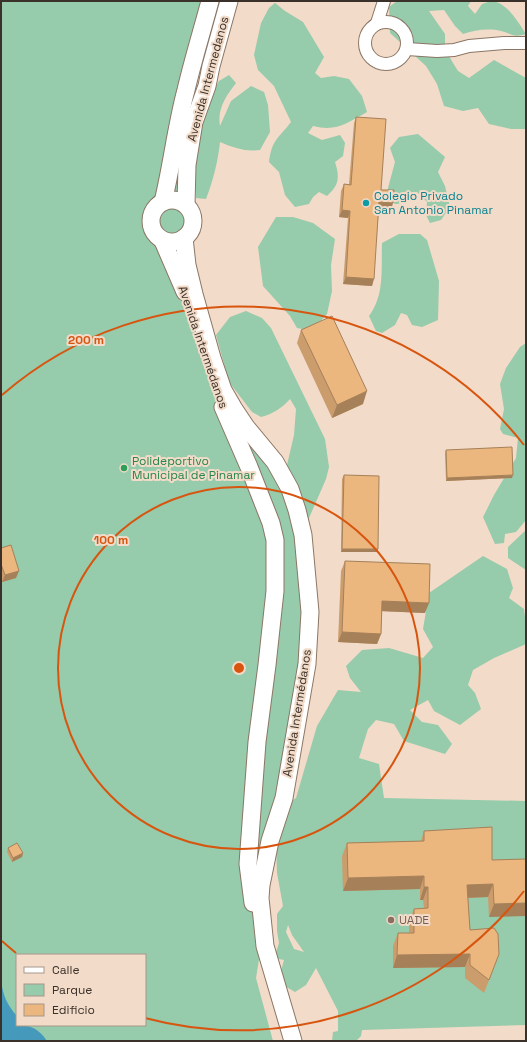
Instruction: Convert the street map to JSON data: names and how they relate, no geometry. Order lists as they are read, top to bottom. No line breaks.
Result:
{"streets":{"main road":["Avenida Intermedanos","Avenida Intermédanos"]},"crossings":[["Avenida Intermedanos","Avenida Intermédanos"]],"places":["Colegio Privado San Antonio Pinamar","Polideportivo Municipal de Pinamar","UADE"],"legend":["Calle","Parque","Edificio"],"rings":["200 m","100 m"]}
